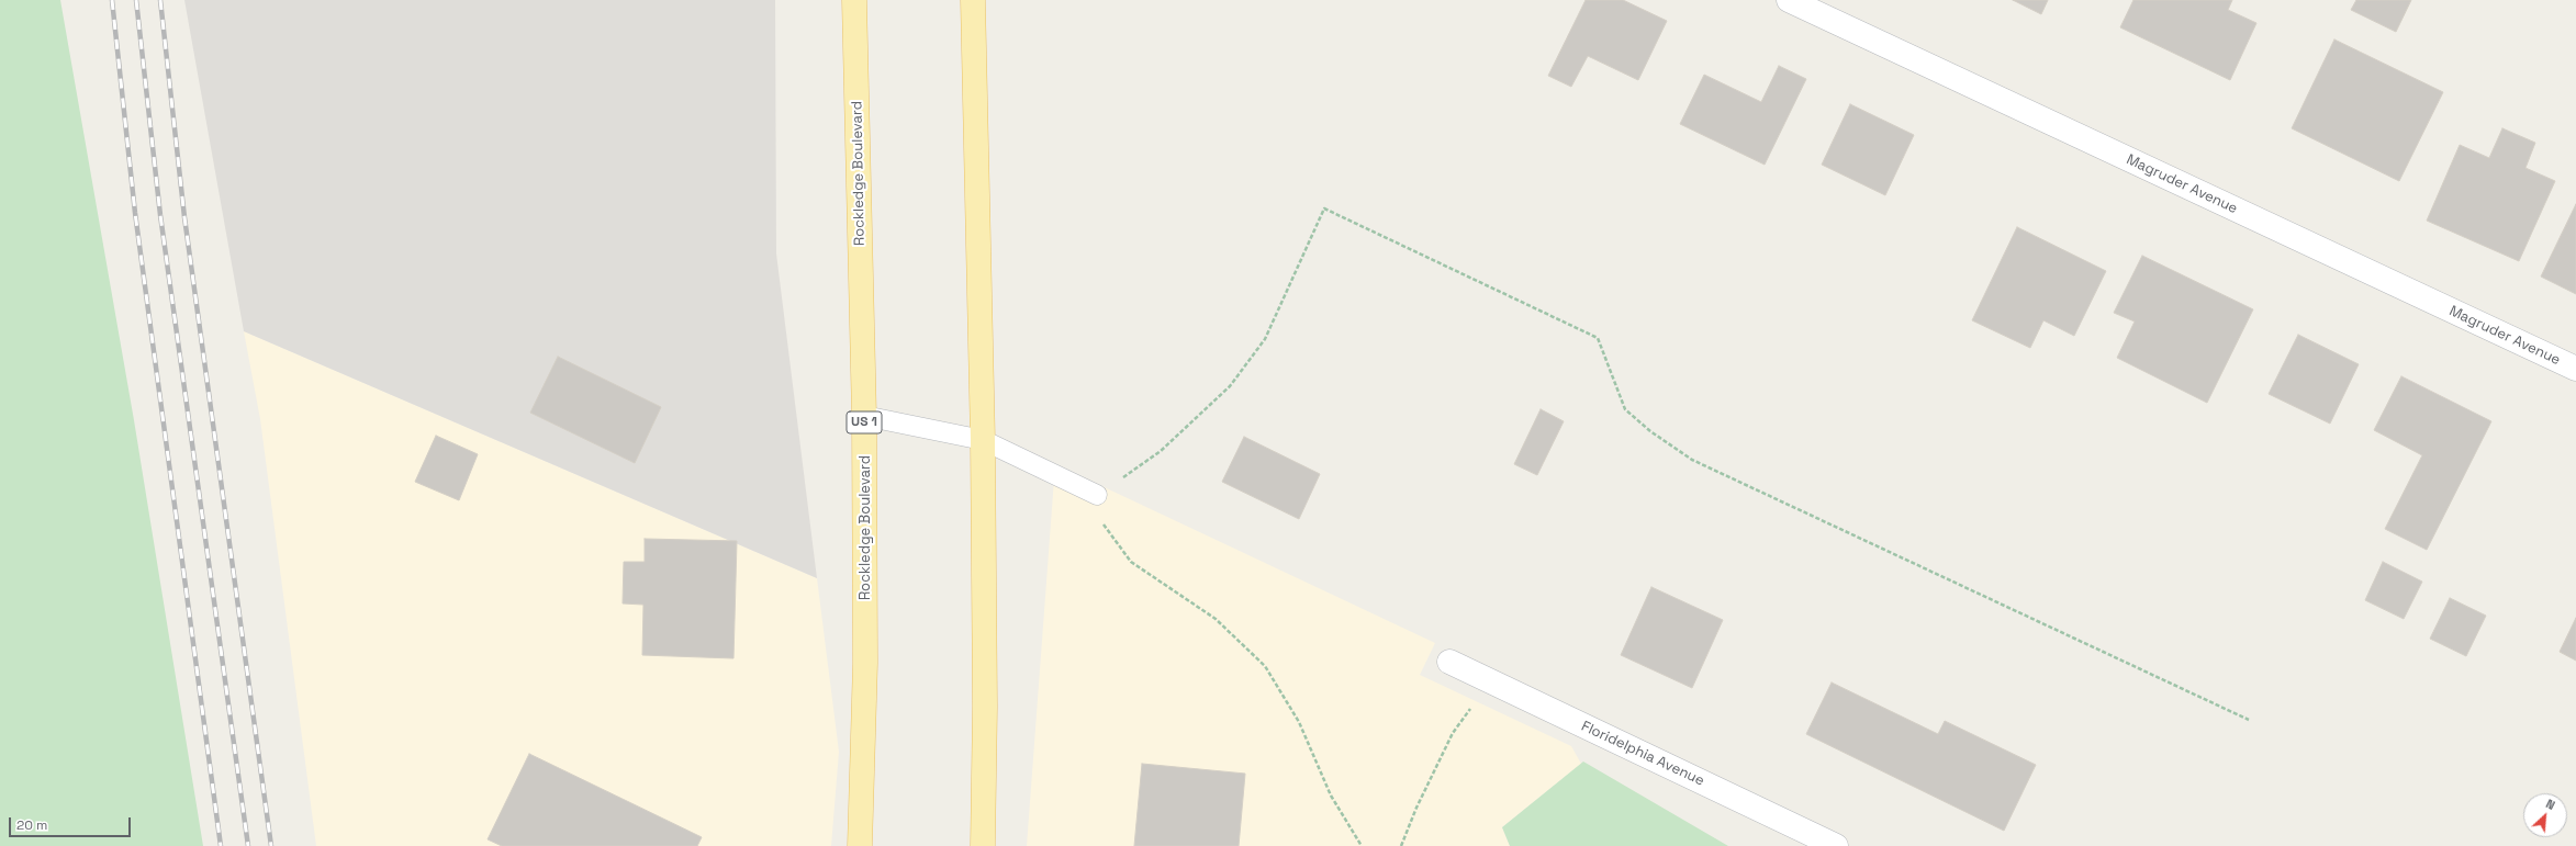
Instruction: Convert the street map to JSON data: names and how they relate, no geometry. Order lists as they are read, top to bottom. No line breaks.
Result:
{"streets":{"main road":["Rockledge Boulevard","US 1"],"street":["Magruder Avenue","Floridelphia Avenue"]},"scale_bar":"20 m","north":"top right"}
